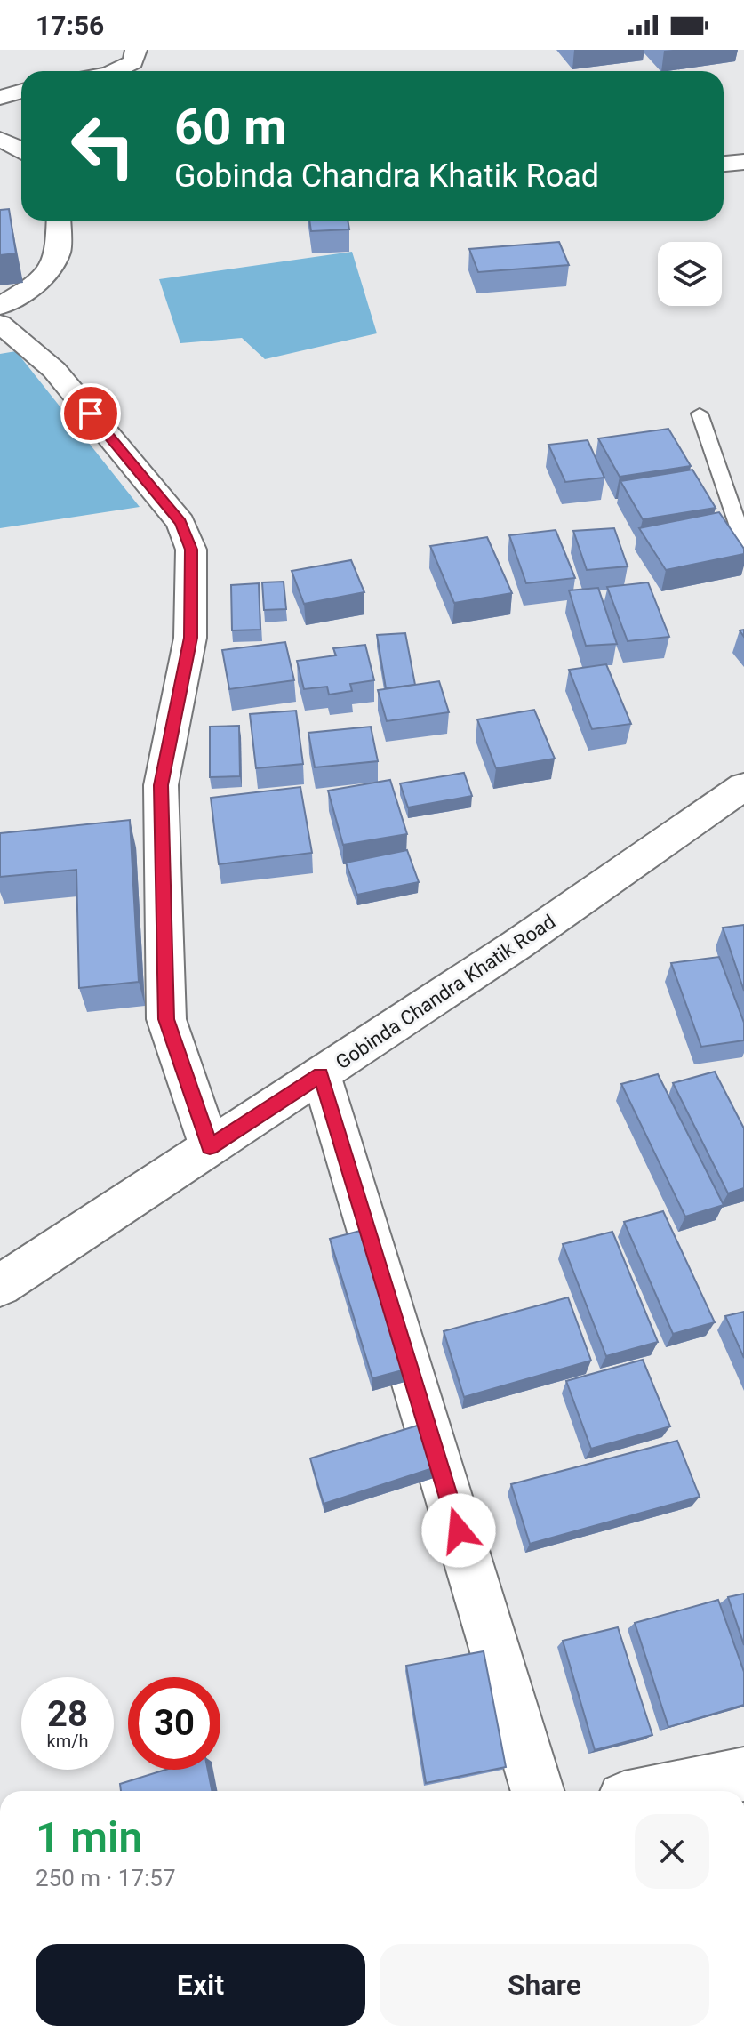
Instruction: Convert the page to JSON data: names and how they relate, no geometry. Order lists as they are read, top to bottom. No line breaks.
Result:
{"streets":{"street":["Gobinda Chandra Khatik Road"]},"page":{"status":"17:56","turn":["60 m","Gobinda Chandra Khatik Road"],"speed":"28 km/h","limit":"30","heading":["1 min","250 m · 17:57"],"buttons":["Exit","Share"]}}
